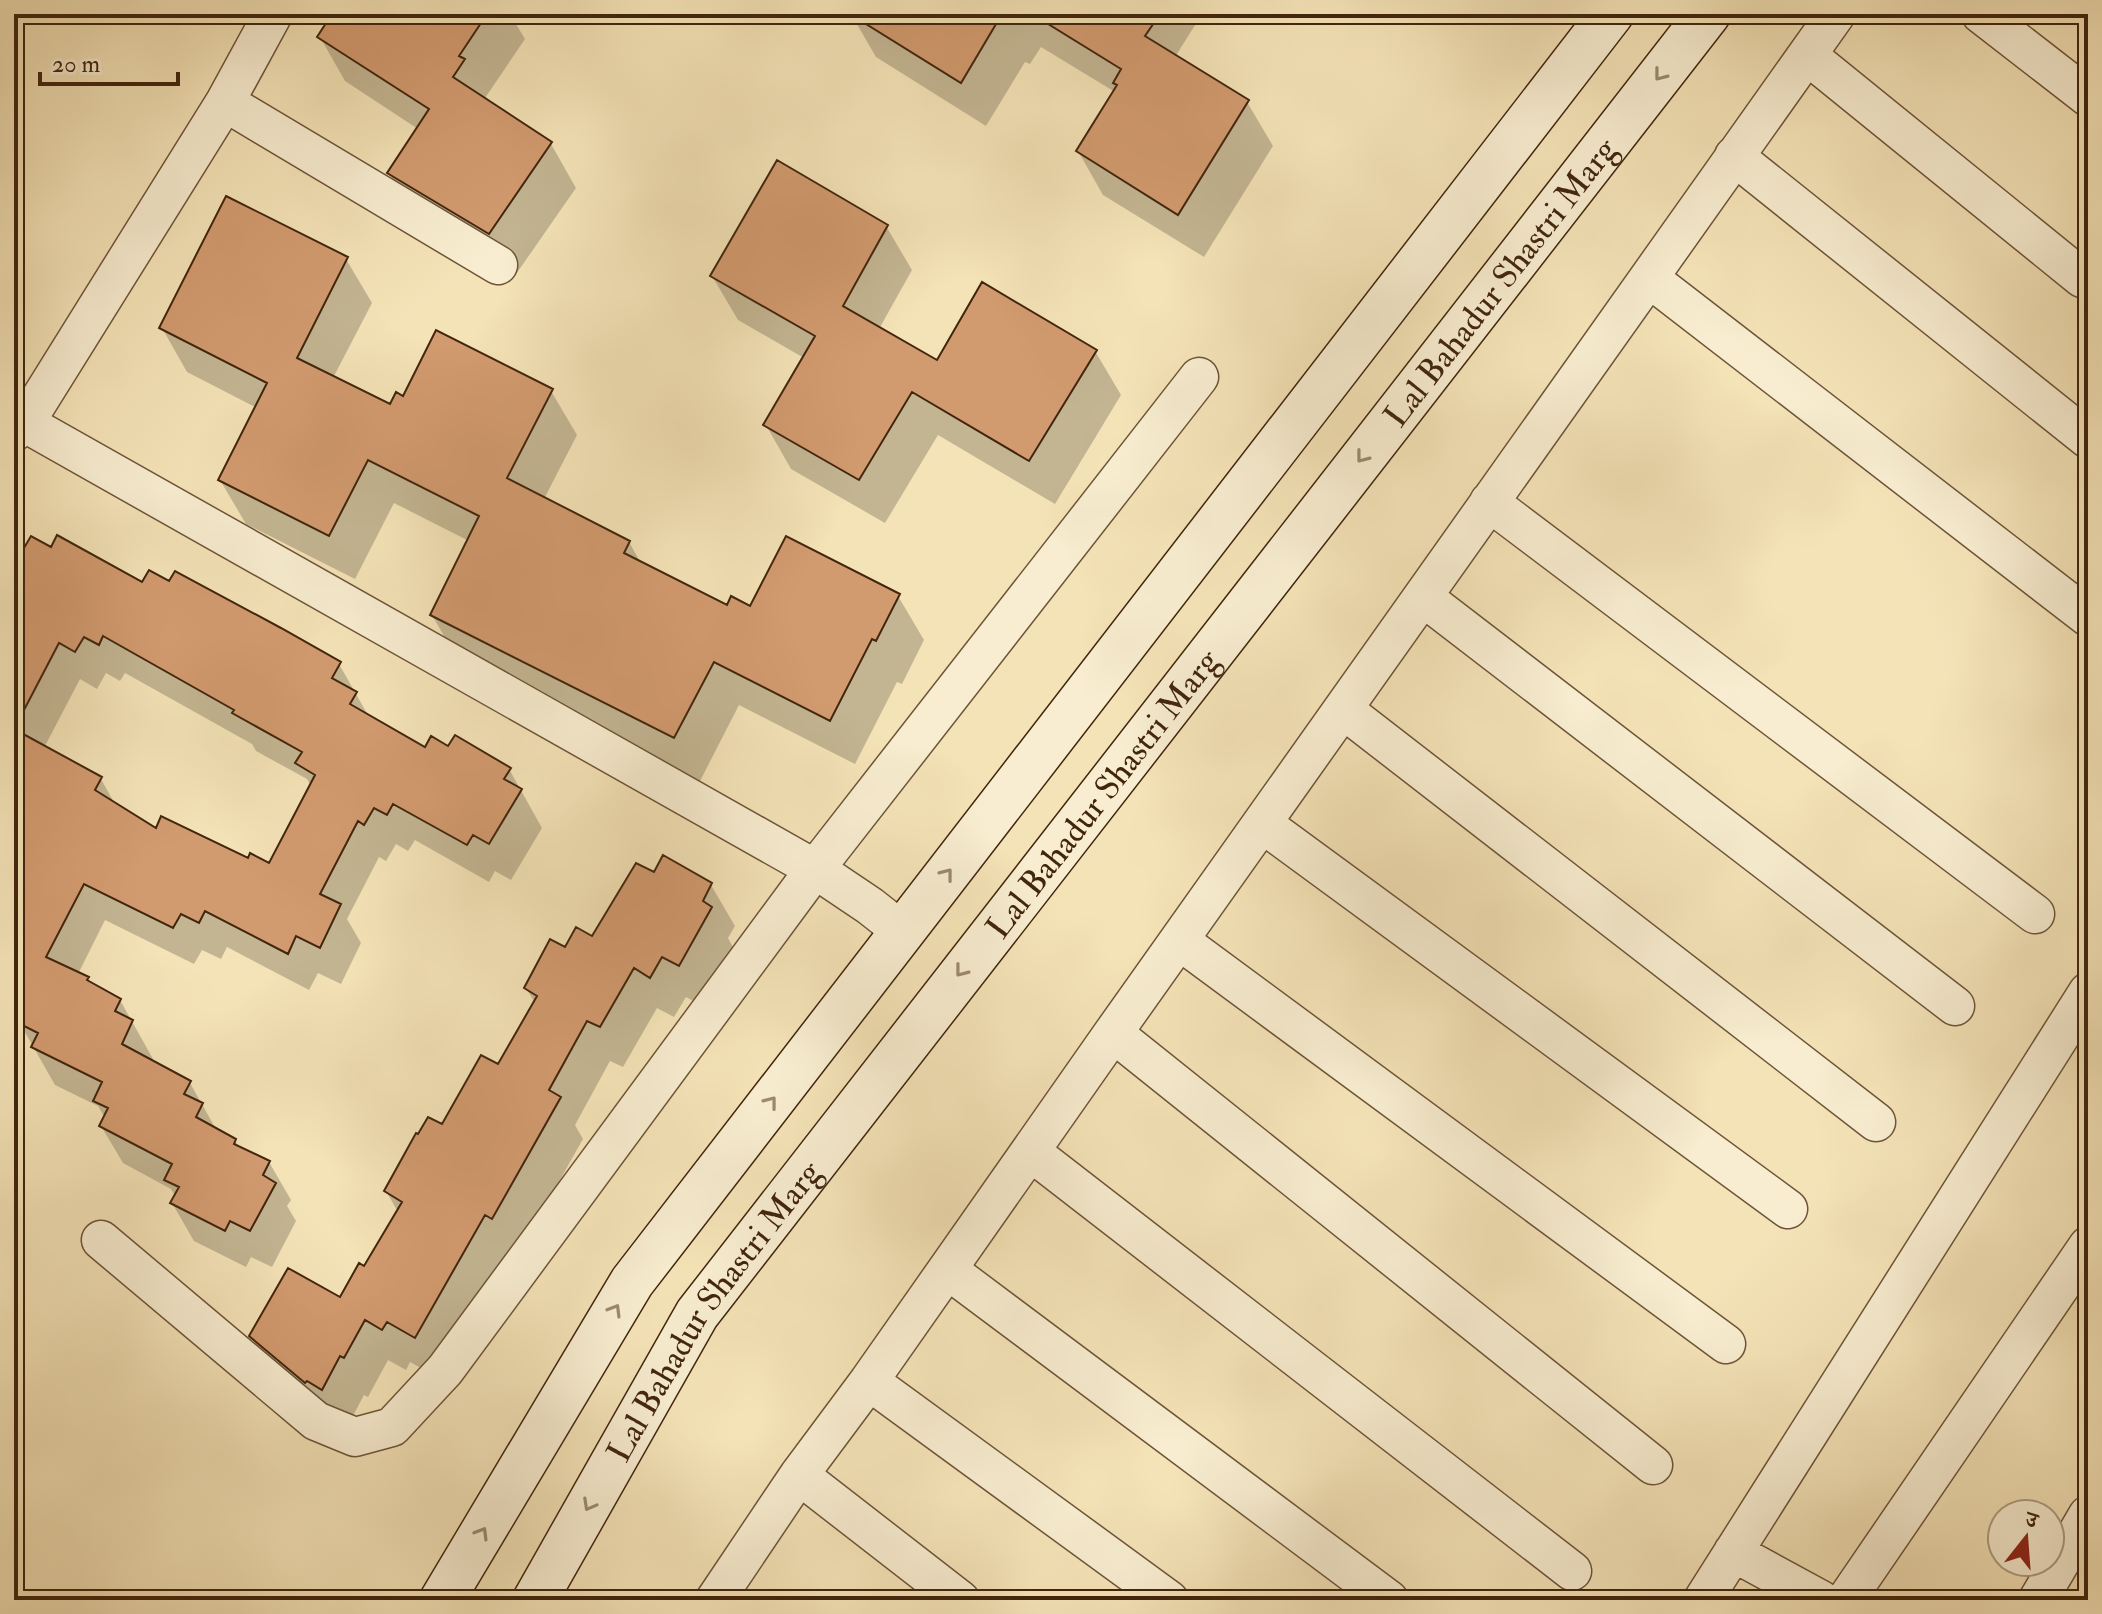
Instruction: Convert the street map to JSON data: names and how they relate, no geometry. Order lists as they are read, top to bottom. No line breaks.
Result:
{"streets":{"main road":["Lal Bahadur Shastri Marg"]},"scale_bar":"20 m","north":"top"}
